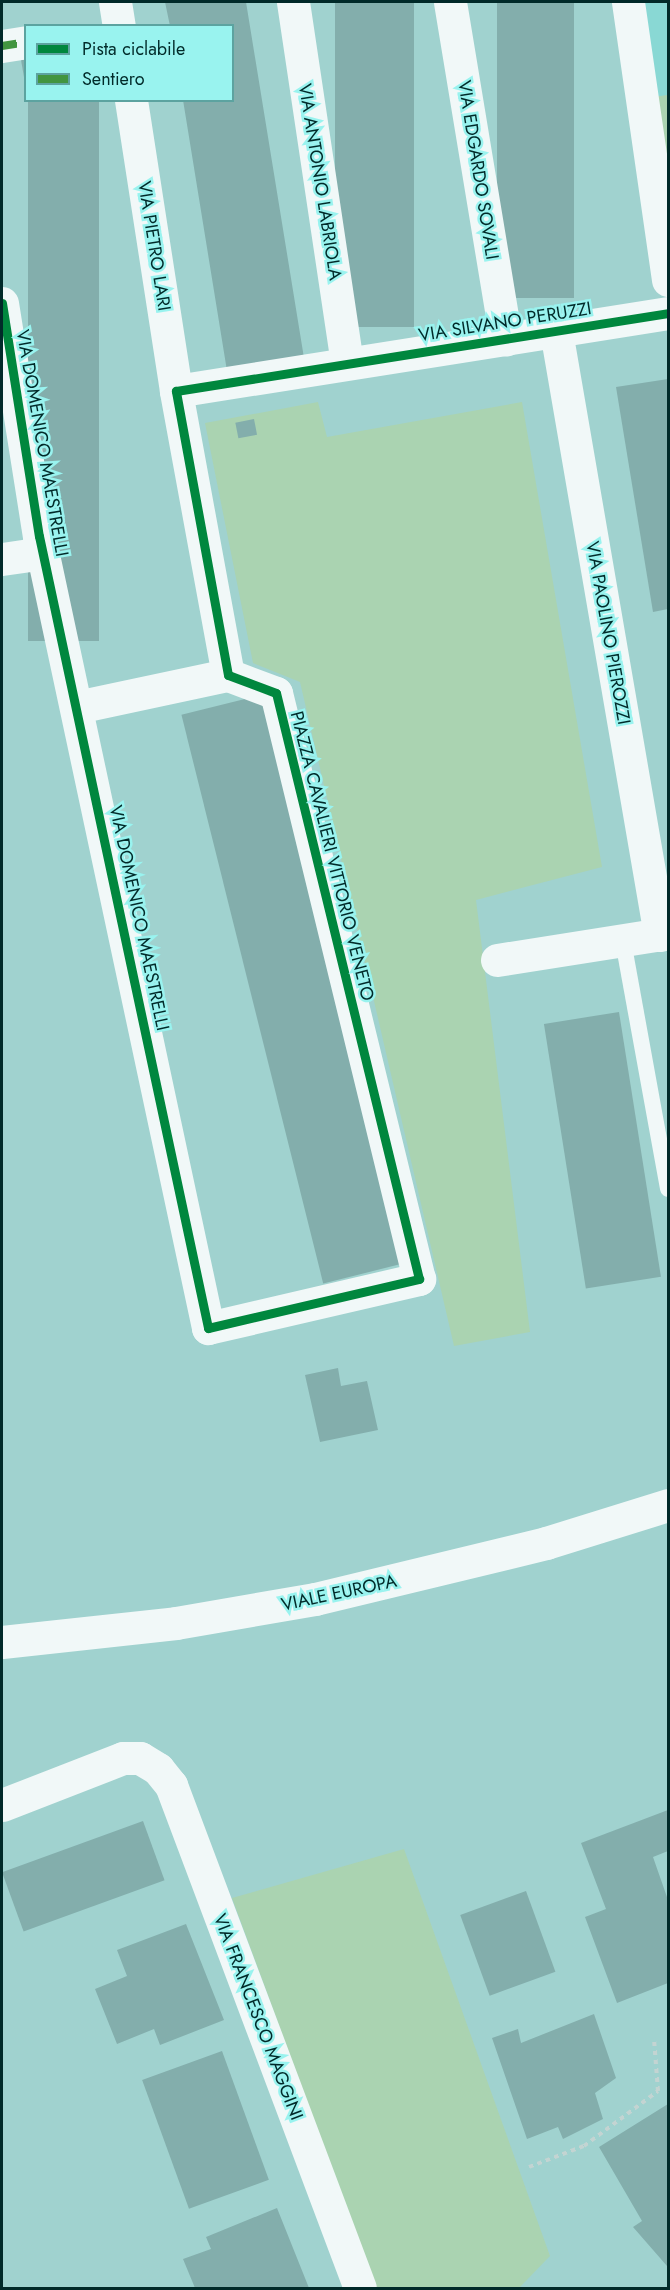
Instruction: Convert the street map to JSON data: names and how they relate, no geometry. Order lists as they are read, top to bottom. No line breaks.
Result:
{"streets":{"street":["VIA EDGARDO SOVALI","VIA ANTONIO LABRIOLA","VIA PIETRO LARI","VIA SILVANO PERUZZI","VIA DOMENICO MAESTRELLI","VIA PAOLINO PIEROZZI","PIAZZA CAVALIERI VITTORIO VENETO","VIALE EUROPA","VIA FRANCESCO MAGGINI"]},"crossings":[["VIA EDGARDO SOVALI","VIA SILVANO PERUZZI"],["VIA ANTONIO LABRIOLA","VIA SILVANO PERUZZI"],["VIA SILVANO PERUZZI","VIA PAOLINO PIEROZZI"],["VIA DOMENICO MAESTRELLI","PIAZZA CAVALIERI VITTORIO VENETO"]],"legend":["Pista ciclabile","Sentiero"]}
